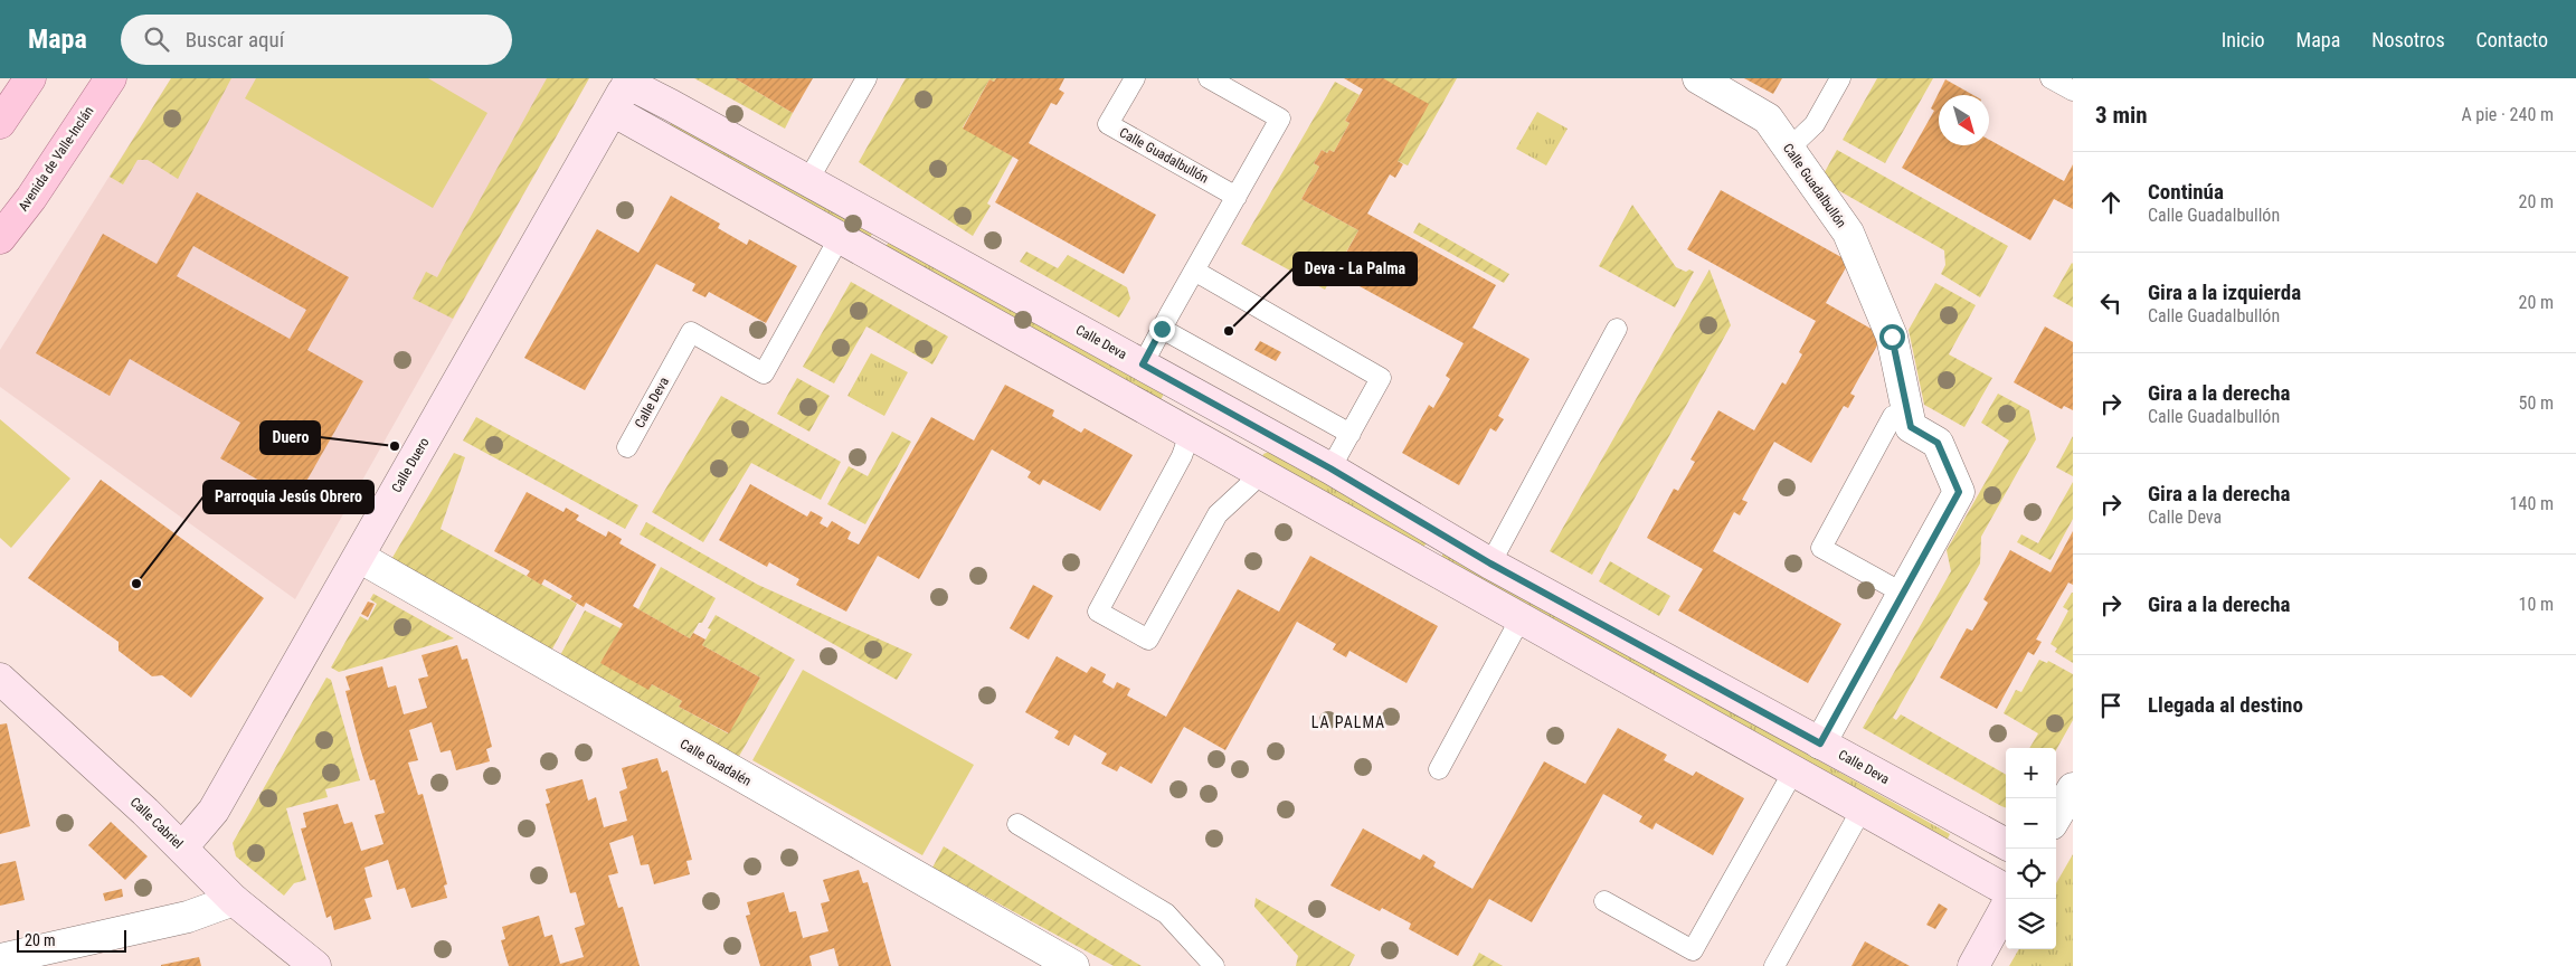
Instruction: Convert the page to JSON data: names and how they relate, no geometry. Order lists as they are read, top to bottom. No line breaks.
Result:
{"streets":{"main road":["Avenida de Valle-Inclán"],"street":["Calle Guadalbullón","Calle Deva","Calle Duero","Calle Guadalén","Calle Cabriel"]},"crossings":[["Calle Deva","Calle Duero"],["Calle Duero","Calle Guadalén"],["Calle Duero","Calle Cabriel"]],"districts":["LA PALMA"],"places":["Deva - La Palma","Duero","Parroquia Jesús Obrero"],"scale_bar":"20 m","north":"bottom right","page":{"header":"Mapa","search":"Buscar aquí","nav":["Inicio","Mapa","Nosotros","Contacto"],"heading":["3 min","A pie · 240 m"],"list":[["Continúa","Calle Guadalbullón","20 m"],["Gira a la izquierda","Calle Guadalbullón","20 m"],["Gira a la derecha","Calle Guadalbullón","50 m"],["Gira a la derecha","Calle Deva","140 m"],["Gira a la derecha","10 m"],"Llegada al destino"],"map_buttons":["+","−"],"scale":"20 m"}}
